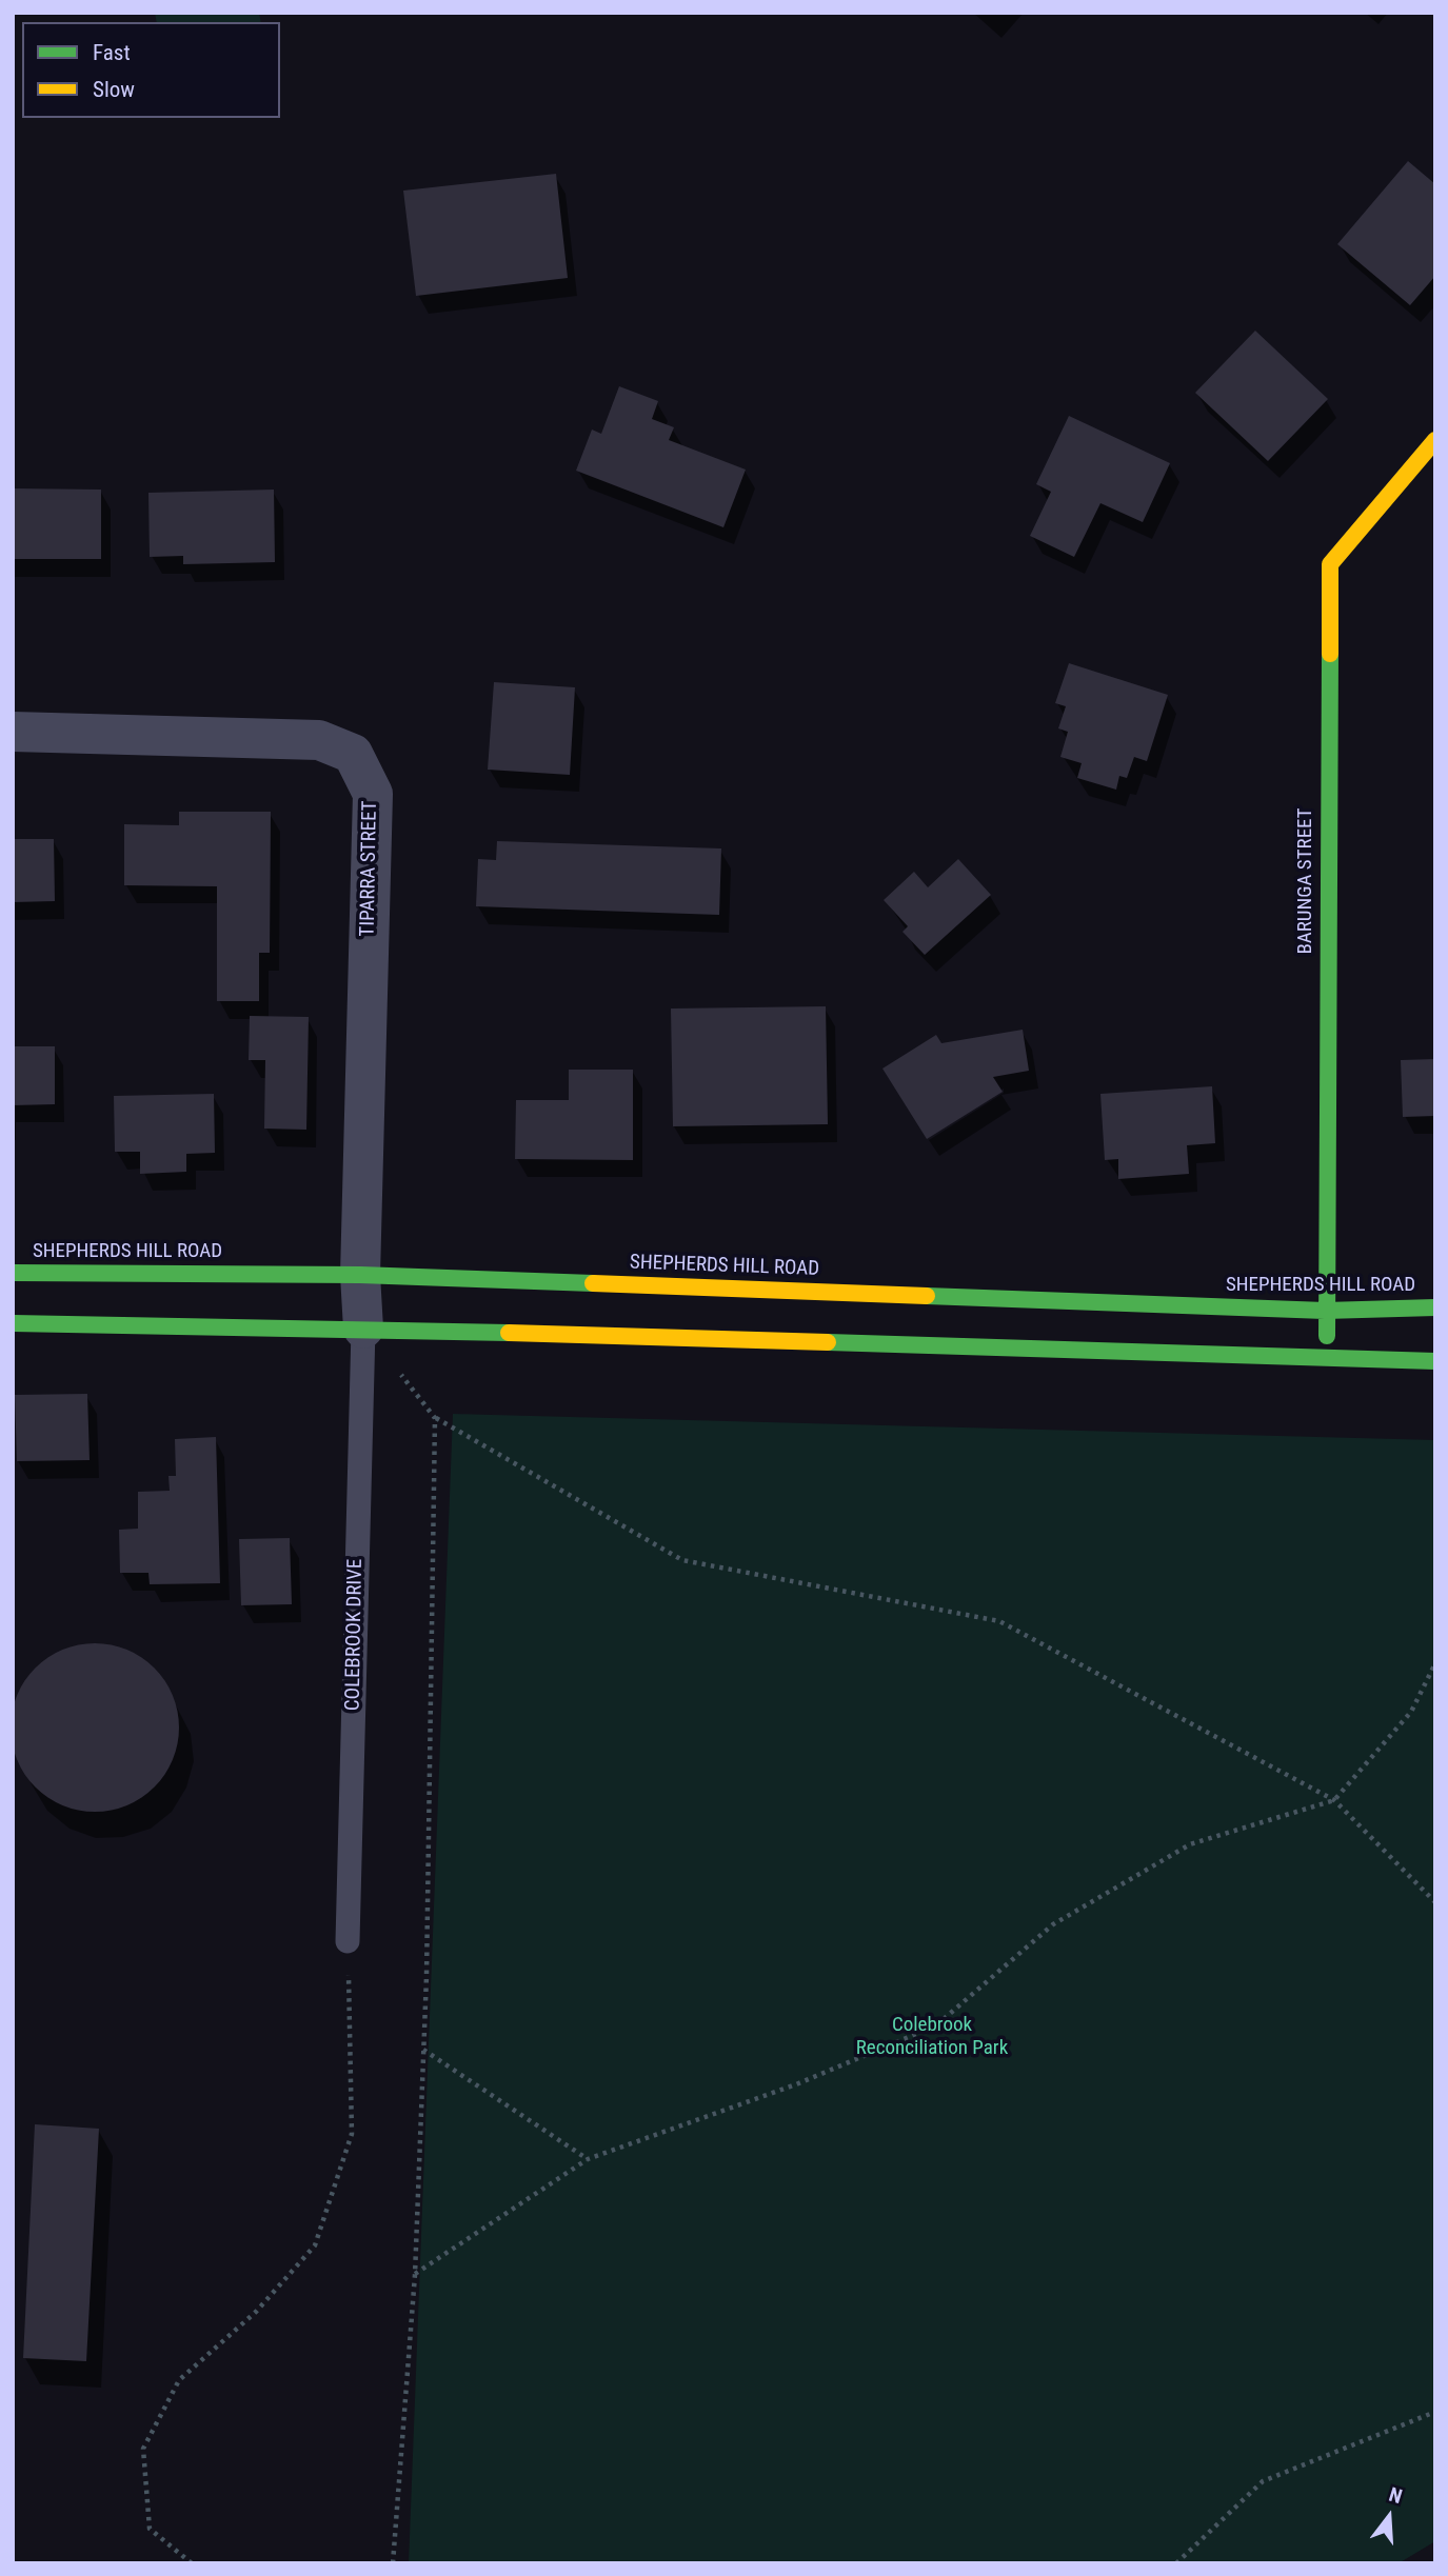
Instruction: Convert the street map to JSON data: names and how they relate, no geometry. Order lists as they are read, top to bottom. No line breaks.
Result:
{"streets":{"main road":["BARUNGA STREET","SHEPHERDS HILL ROAD"],"street":["TIPARRA STREET"],"lane":["COLEBROOK DRIVE"]},"crossings":[["TIPARRA STREET","SHEPHERDS HILL ROAD"],["TIPARRA STREET","COLEBROOK DRIVE"],["BARUNGA STREET","SHEPHERDS HILL ROAD"]],"parks":["Colebrook Reconciliation Park"],"legend":["Fast","Slow"],"north":"top"}
